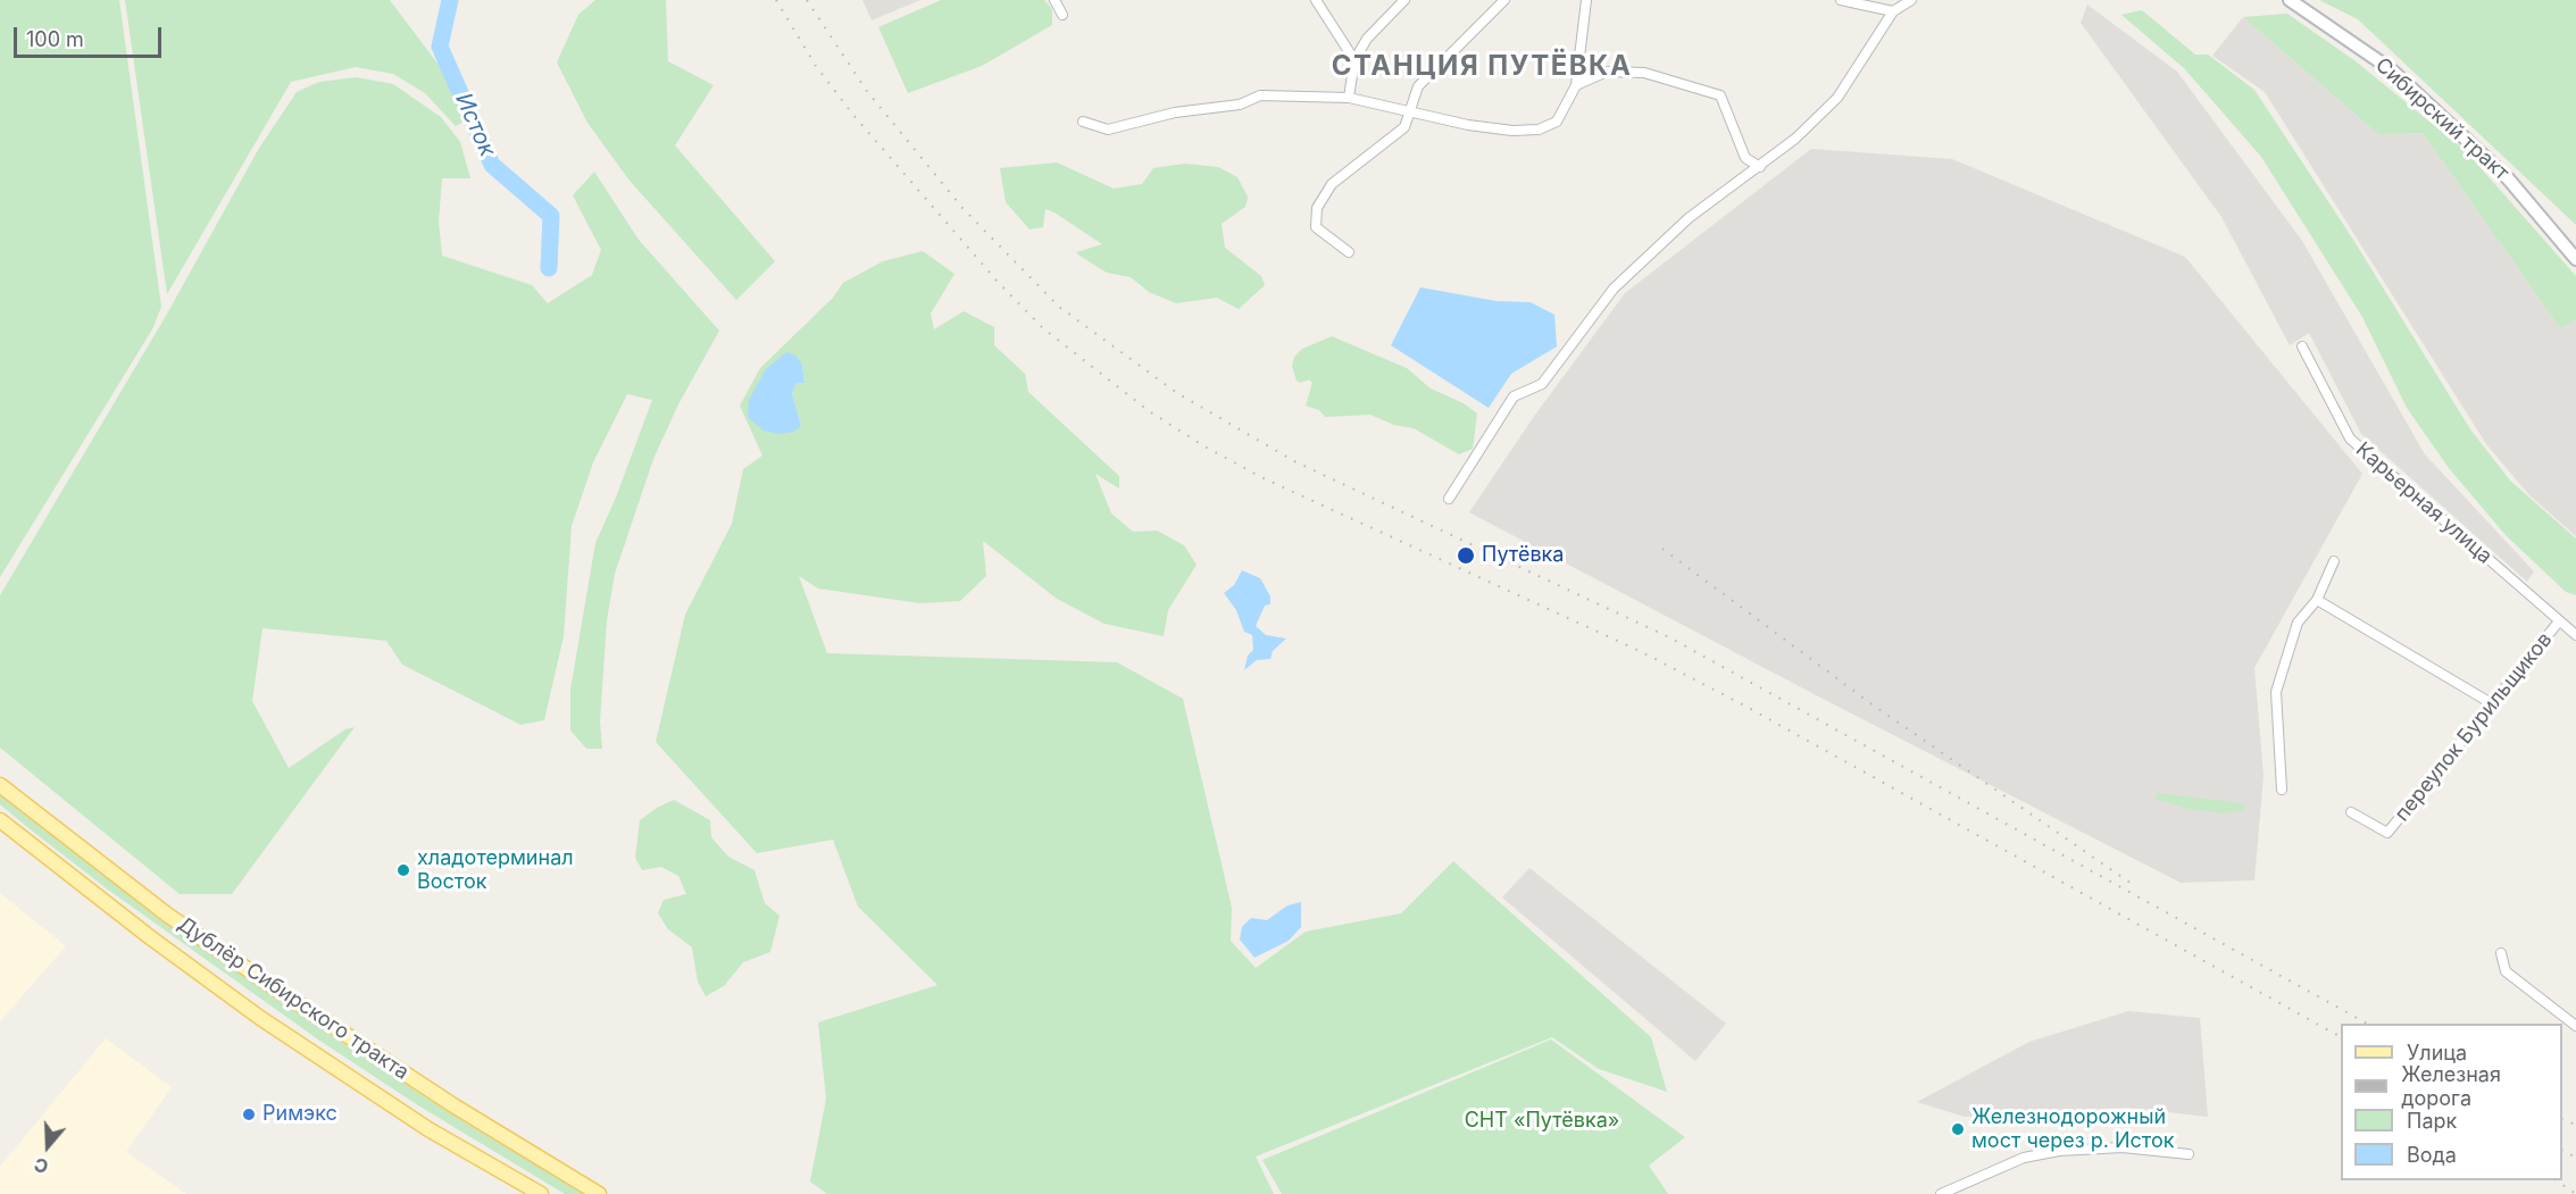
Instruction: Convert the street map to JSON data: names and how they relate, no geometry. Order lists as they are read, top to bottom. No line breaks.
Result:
{"streets":{"main road":["Сибирский тракт","Дублёр Сибирского тракта"],"street":["Карьерная улица","переулок Бурильщиков"]},"crossings":[["Карьерная улица","переулок Бурильщиков"]],"districts":["СТАНЦИЯ ПУТЁВКА"],"water":["Исток"],"parks":["СНТ «Путёвка»"],"places":["Путёвка","хладотерминал Восток","Римэкс","Железнодорожный мост через р. Исток"],"legend":["Улица","Железная дорога","Парк","Вода"],"scale_bar":"100 m","north":"bottom"}
